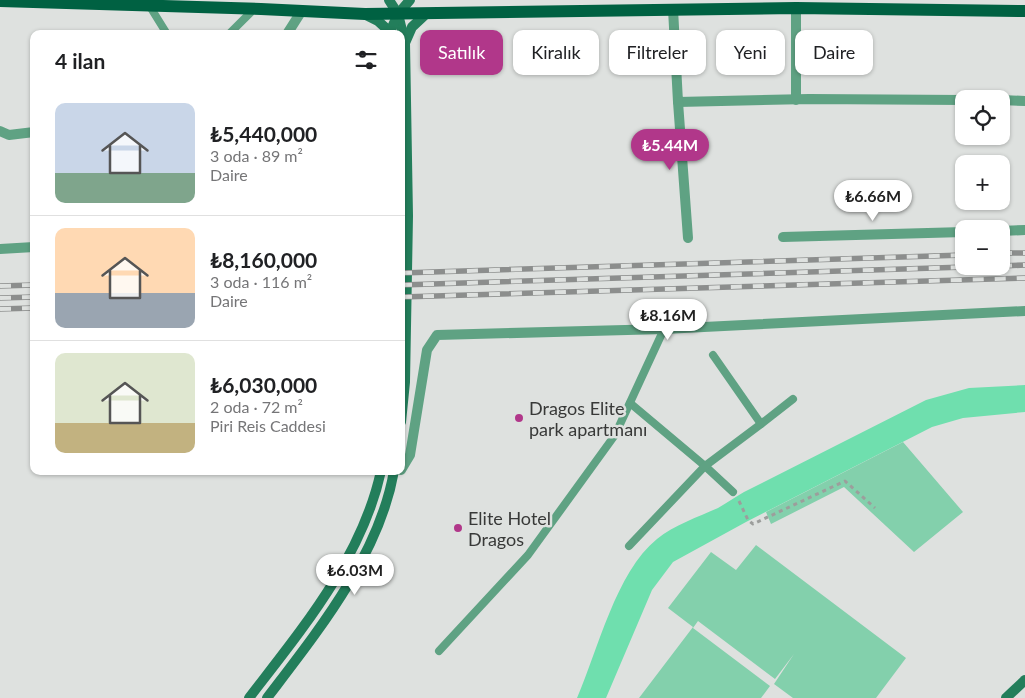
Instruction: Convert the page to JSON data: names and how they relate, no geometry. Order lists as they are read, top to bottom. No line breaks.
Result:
{"places":["Dragos Elite park apartmanı","Elite Hotel Dragos"],"page":{"chip":["Satılık","Kiralık","Filtreler","Yeni","Daire"],"heading":"4 ilan","map_buttons":["+","−"],"list":[{"name":"₺5,440,000","note":"3 oda · 89 m² · Daire"},{"name":"₺8,160,000","note":"3 oda · 116 m² · Daire"},{"name":"₺6,030,000","note":"2 oda · 72 m² · Piri Reis Caddesi"}],"price":["₺5.44M","₺6.66M","₺8.16M","₺6.03M"]}}
